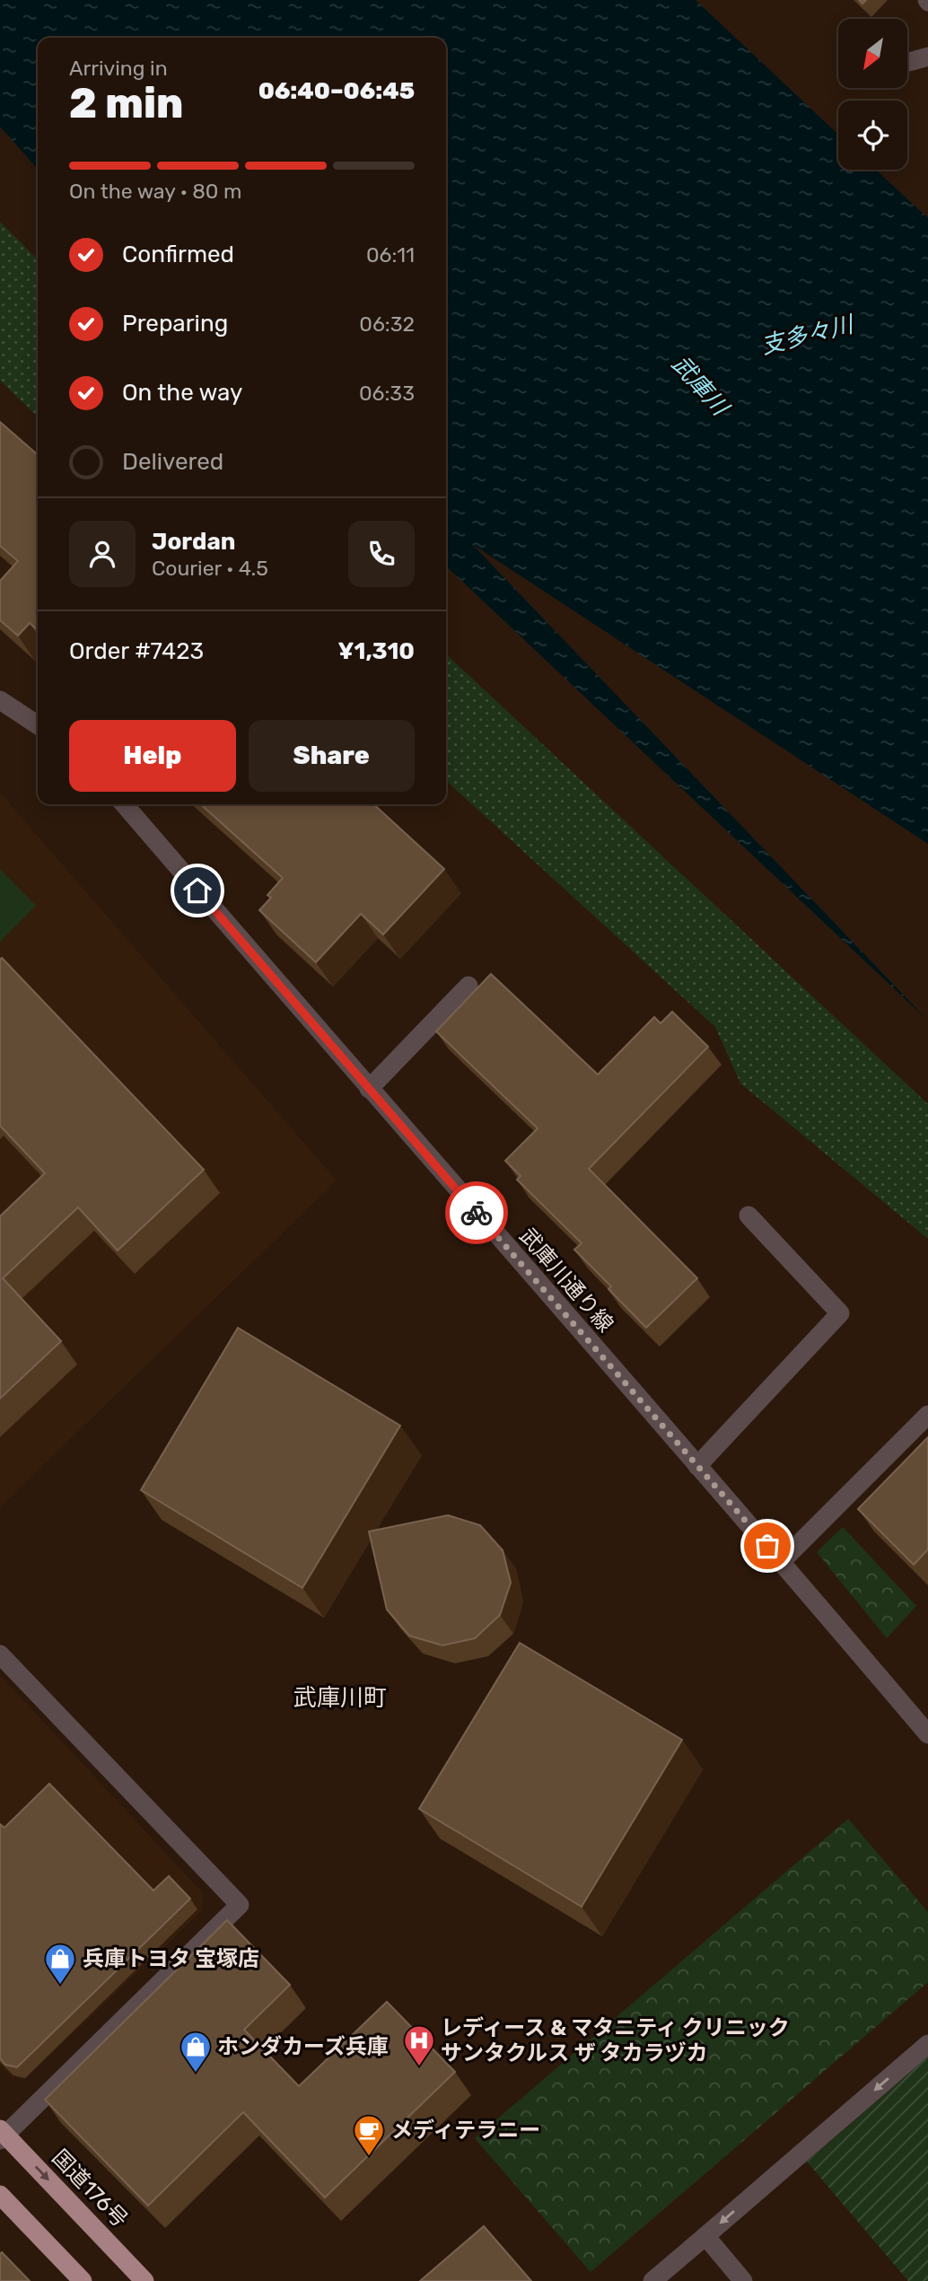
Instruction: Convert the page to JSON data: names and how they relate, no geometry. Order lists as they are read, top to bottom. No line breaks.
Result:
{"streets":{"highway":["国道176号"],"street":["武庫川通り線"]},"districts":["武庫川町"],"water":["支多々川","武庫川"],"places":{"shop":["兵庫トヨタ 宝塚店","ホンダカーズ兵庫"],"hospital":["レディース & マタニティ クリニック サンタクルス ザ タカラヅカ"],"cafe":["メディテラニー"]},"north":"bottom left","page":{"heading":["2 min","Arriving in","06:40–06:45"],"panel":["Jordan","Courier · 4.5","Order #7423","¥1,310"],"bar":"On the way · 80 m","list":[["Confirmed","06:11"],["Preparing","06:32"],["On the way","06:33"],"Delivered"],"buttons":["Help","Share"]}}
